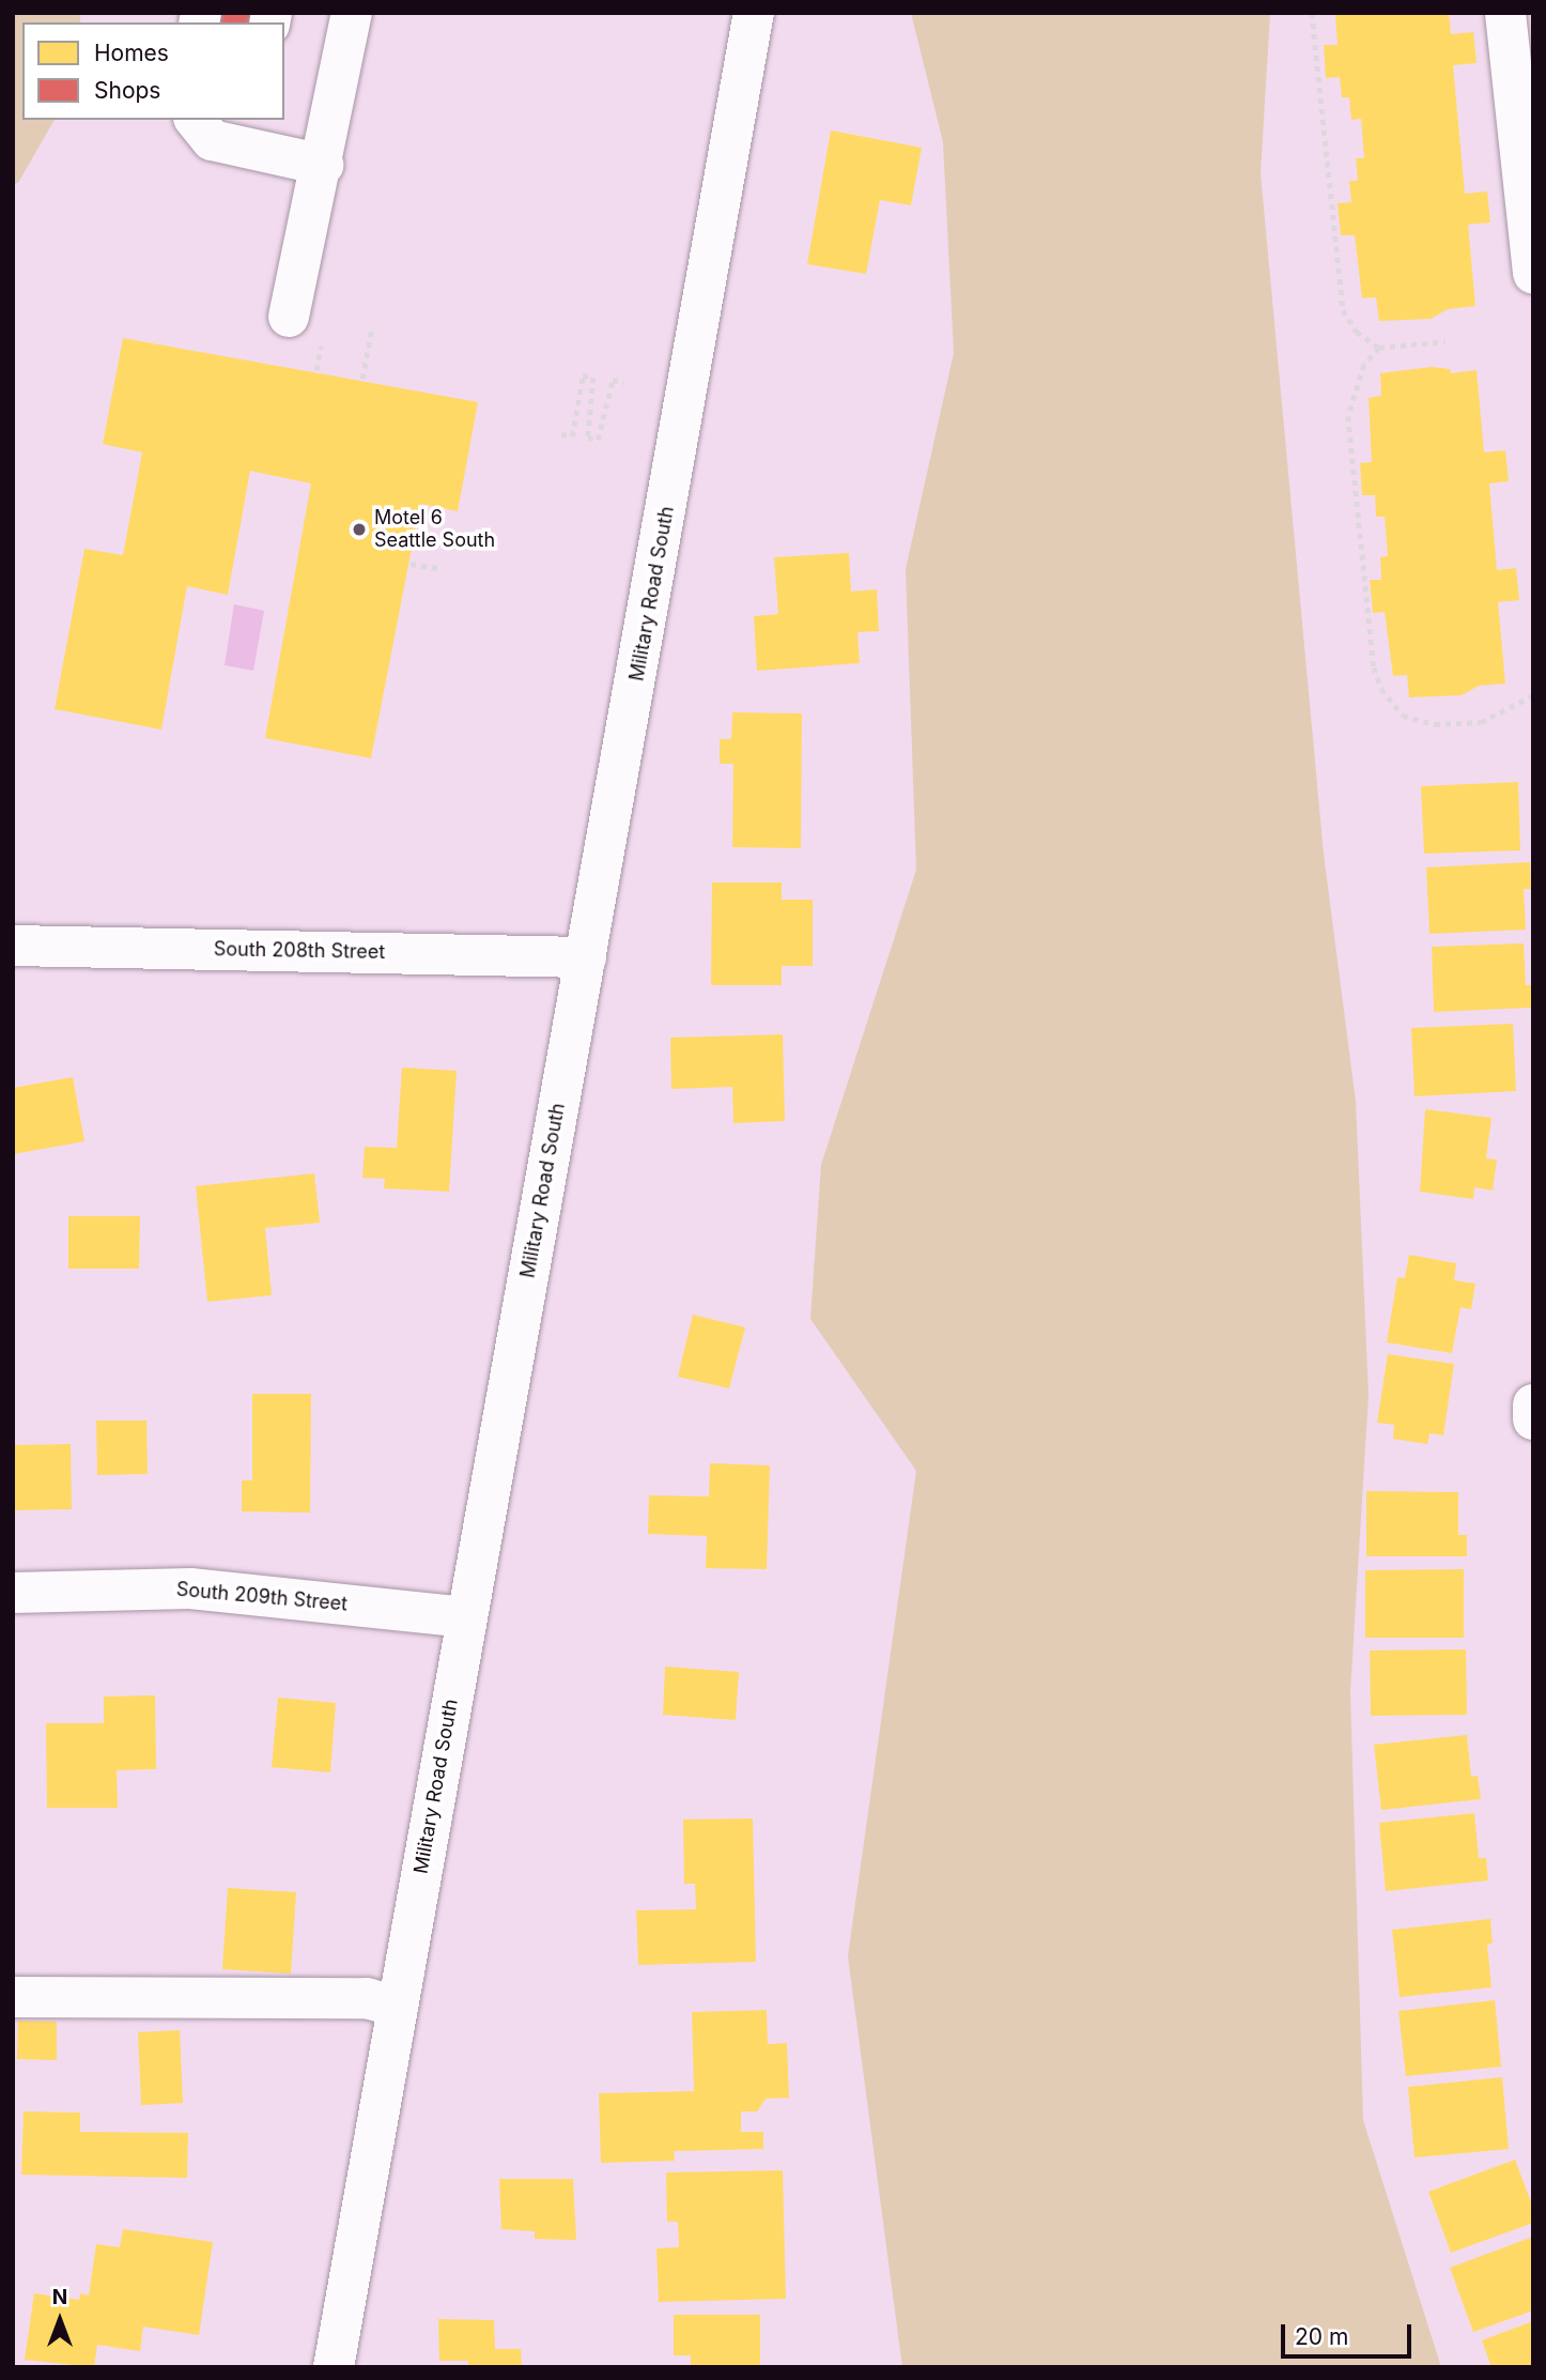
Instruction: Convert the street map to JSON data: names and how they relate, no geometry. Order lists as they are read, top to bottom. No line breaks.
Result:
{"streets":{"main road":["Military Road South","South 208th Street","South 209th Street"]},"crossings":[["Military Road South","South 208th Street"],["Military Road South","South 209th Street"]],"places":["Motel 6 Seattle South"],"legend":["Homes","Shops"],"scale_bar":"20 m","north":"top"}
